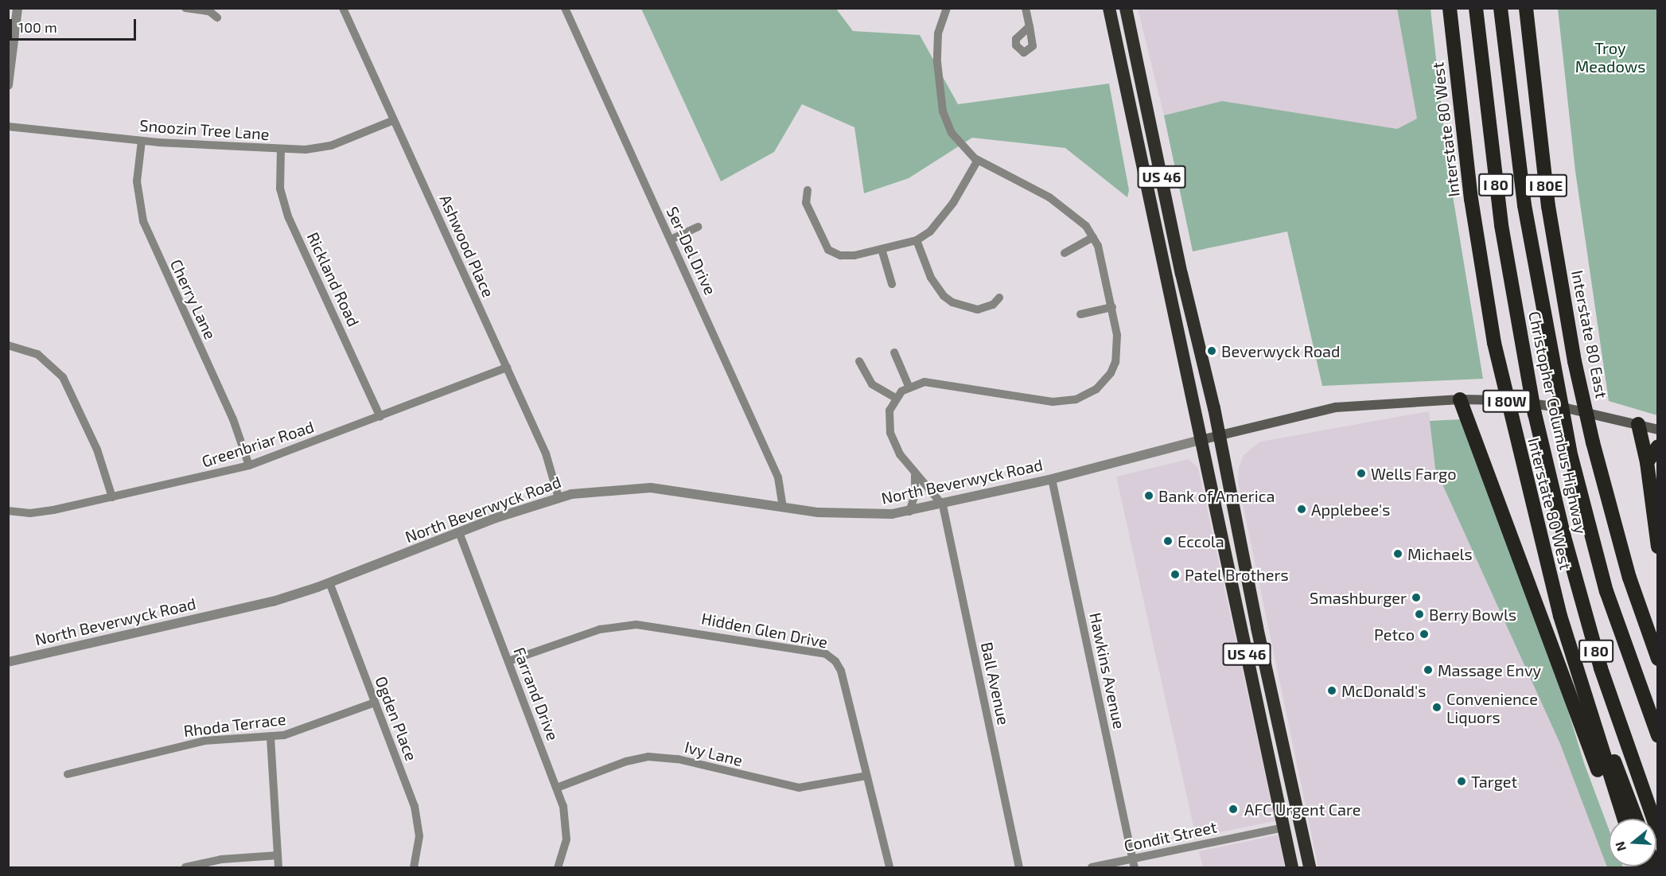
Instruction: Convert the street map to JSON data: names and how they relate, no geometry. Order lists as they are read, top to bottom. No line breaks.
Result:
{"streets":{"highway":["Interstate 80 West","US 46","I 80","I 80E","Interstate 80 East","I 80W","Christopher Columbus Highway"],"street":["Snoozin Tree Lane","Ashwood Place","Ser-Del Drive","Rickland Road","Cherry Lane","Greenbriar Road","North Beverwyck Road","Hidden Glen Drive","Hawkins Avenue","Ball Avenue","Farrand Drive","Ogden Place","Rhoda Terrace","Ivy Lane","Condit Street"]},"crossings":[["Snoozin Tree Lane","Ashwood Place"],["Snoozin Tree Lane","Rickland Road"],["Snoozin Tree Lane","Cherry Lane"],["US 46","North Beverwyck Road"],["US 46","Condit Street"],["Ashwood Place","Greenbriar Road"],["Ashwood Place","North Beverwyck Road"],["Ser-Del Drive","North Beverwyck Road"],["Rickland Road","Greenbriar Road"],["Cherry Lane","Greenbriar Road"],["North Beverwyck Road","Hawkins Avenue"],["North Beverwyck Road","Ball Avenue"],["North Beverwyck Road","Farrand Drive"],["North Beverwyck Road","Ogden Place"],["Hidden Glen Drive","Farrand Drive"],["Hidden Glen Drive","Ivy Lane"],["Hawkins Avenue","Condit Street"],["Farrand Drive","Ivy Lane"],["Ogden Place","Rhoda Terrace"]],"parks":["Troy Meadows"],"places":["Beverwyck Road","Wells Fargo","Bank of America","Applebee's","Eccola","Michaels","Patel Brothers","Smashburger","Berry Bowls","Petco","Massage Envy","McDonald's","Convenience Liquors","Target","AFC Urgent Care"],"scale_bar":"100 m","north":"left"}
